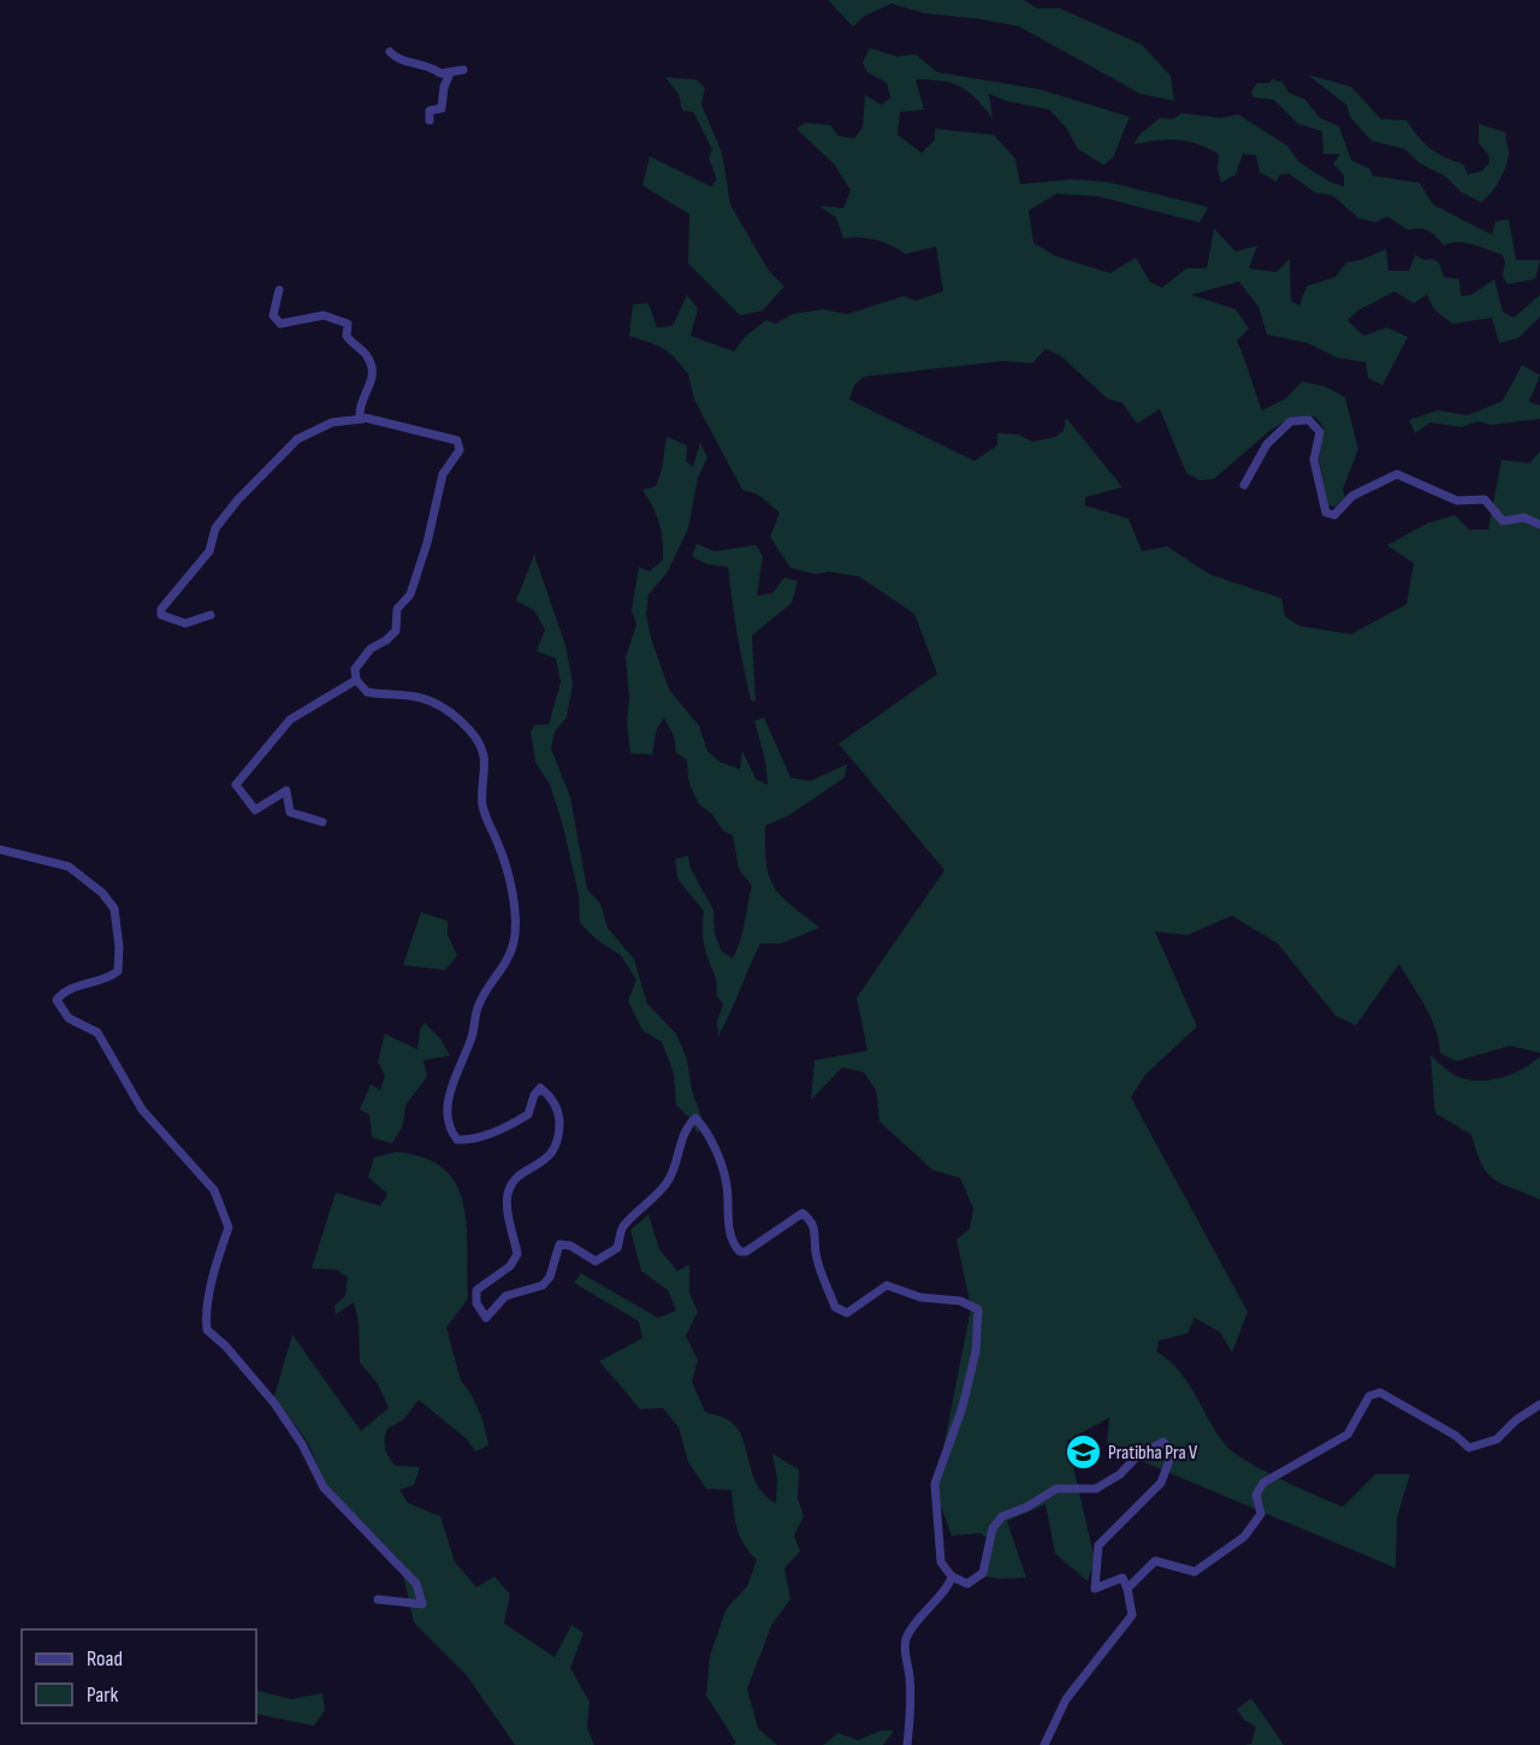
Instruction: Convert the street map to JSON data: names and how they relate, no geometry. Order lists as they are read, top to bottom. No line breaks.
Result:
{"places":{"school or university":["Pratibha Pra V"]},"legend":["Road","Park"]}
